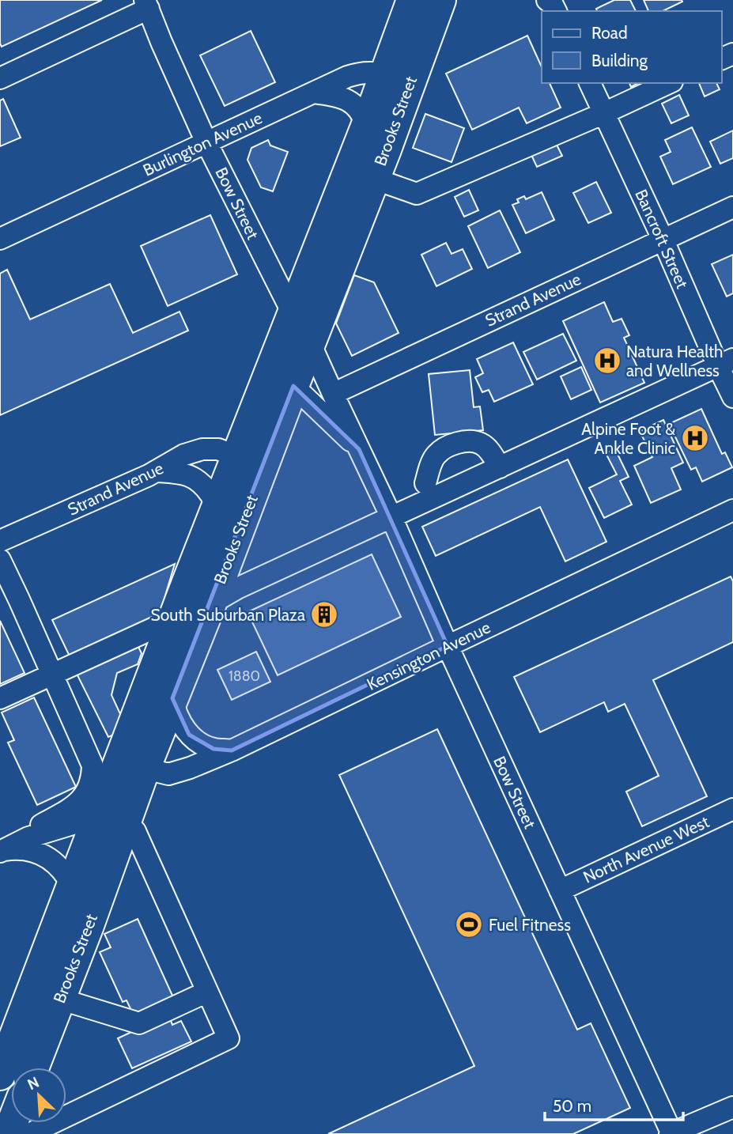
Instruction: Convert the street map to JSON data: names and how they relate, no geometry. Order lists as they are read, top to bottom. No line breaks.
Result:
{"streets":{"highway":["Brooks Street"],"street":["Burlington Avenue","Bow Street","Bancroft Street","Strand Avenue","Kensington Avenue","North Avenue West"]},"crossings":[["Brooks Street","Burlington Avenue"],["Brooks Street","Bow Street"],["Brooks Street","Strand Avenue"],["Brooks Street","Kensington Avenue"],["Burlington Avenue","Bow Street"],["Bow Street","Strand Avenue"],["Bow Street","Kensington Avenue"],["Bow Street","North Avenue West"],["Bancroft Street","Strand Avenue"]],"places":{"hospital":["Natura Health and Wellness","Alpine Foot & Ankle Clinic"],"building":["South Suburban Plaza"],"sports":["Fuel Fitness"]},"house_numbers":["1880"],"legend":["Road","Building"],"scale_bar":"50 m","north":"top left"}
